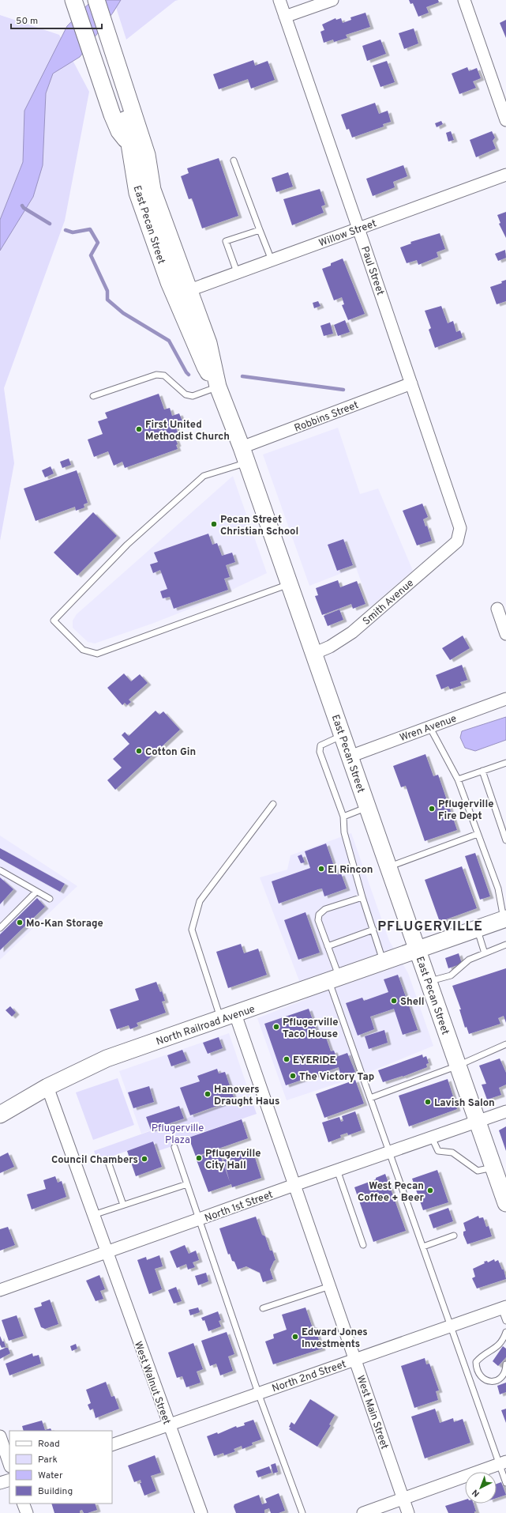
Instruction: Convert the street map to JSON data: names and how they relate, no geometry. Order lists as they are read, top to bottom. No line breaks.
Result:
{"streets":{"main road":["East Pecan Street","North Railroad Avenue"],"street":["Willow Street","Paul Street","Robbins Street","Smith Avenue","Wren Avenue","North 1st Street","North 2nd Street","West Walnut Street","West Main Street"]},"crossings":[["East Pecan Street","Willow Street"],["East Pecan Street","Robbins Street"],["East Pecan Street","Smith Avenue"],["East Pecan Street","Wren Avenue"],["East Pecan Street","North Railroad Avenue"],["East Pecan Street","North 1st Street"],["Willow Street","Paul Street"],["Paul Street","Robbins Street"],["Paul Street","Smith Avenue"],["North Railroad Avenue","West Walnut Street"],["North Railroad Avenue","West Main Street"],["North 1st Street","West Walnut Street"],["North 1st Street","West Main Street"],["North 2nd Street","West Walnut Street"],["North 2nd Street","West Main Street"]],"districts":["PFLUGERVILLE"],"parks":["Pflugerville Plaza"],"places":["First United Methodist Church","Pecan Street Christian School","Cotton Gin","Pflugerville Fire Dept","El Rincon","Mo-Kan Storage","Shell","Pflugerville Taco House","EYERIDE","The Victory Tap","Hanovers Draught Haus","Lavish Salon","Pflugerville City Hall","Council Chambers","West Pecan Coffee + Beer","Edward Jones Investments"],"legend":["Road","Park","Water","Building"],"scale_bar":"50 m","north":"bottom left"}
